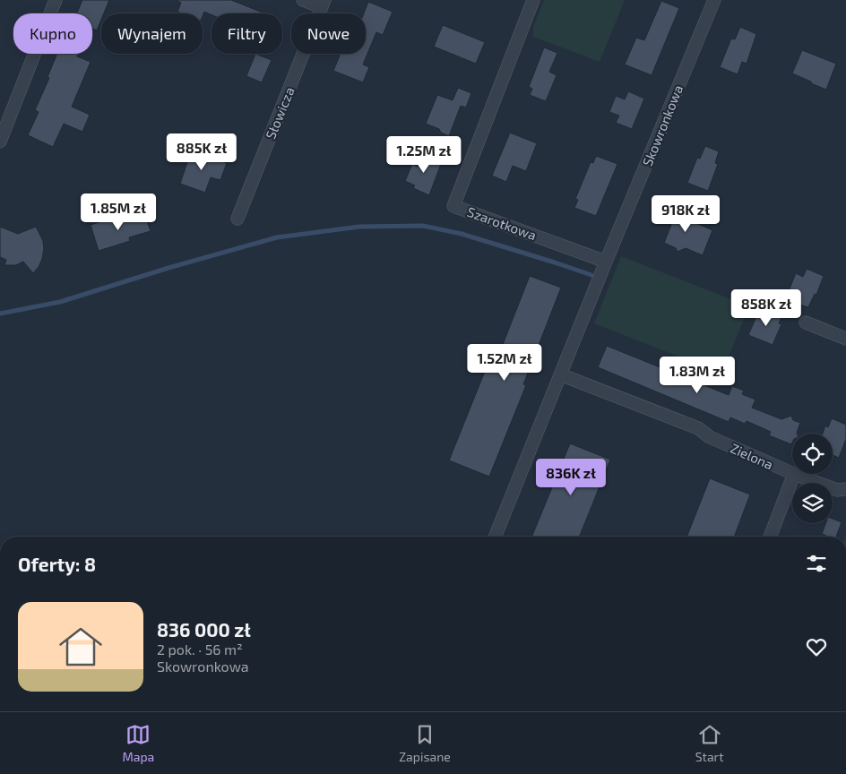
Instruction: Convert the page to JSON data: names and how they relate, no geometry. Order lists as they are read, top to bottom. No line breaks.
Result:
{"streets":{"street":["Słowicza","Skowronkowa","Szarotkowa","Zielona"]},"crossings":[["Skowronkowa","Szarotkowa"],["Skowronkowa","Zielona"]],"page":{"chip":["Kupno","Wynajem","Filtry","Nowe"],"price":["885K zł","1.25M zł","1.85M zł","918K zł","858K zł","1.52M zł","1.83M zł","836K zł"],"heading":"Oferty: 8","list":[{"name":"836 000 zł","note":"2 pok. · 56 m² · Skowronkowa"}],"tabs":["Mapa","Zapisane","Start"]}}
